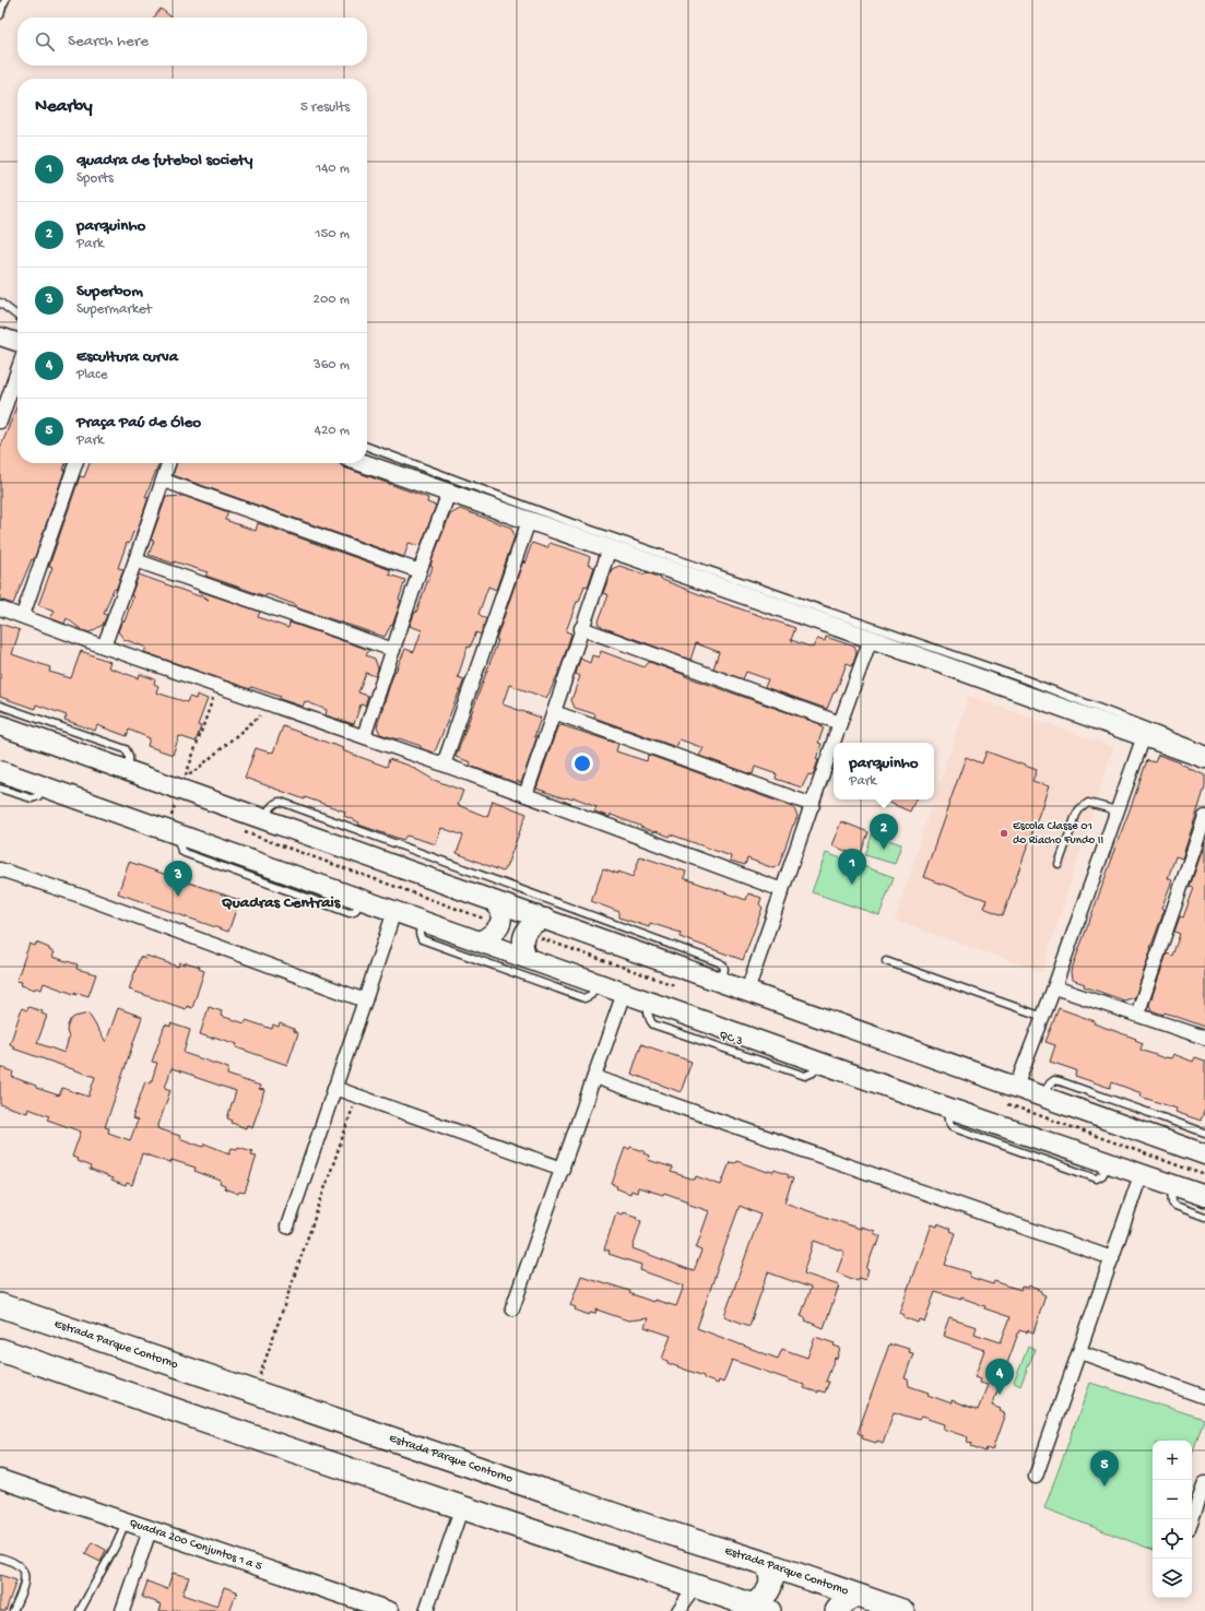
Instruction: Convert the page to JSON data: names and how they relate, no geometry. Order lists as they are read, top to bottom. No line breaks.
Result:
{"streets":{"highway":["Estrada Parque Contorno"],"street":["Quadra 200 Conjuntos 1 a 5"]},"districts":["Quadras Centrais"],"places":["Escola Classe 01 do Riacho Fundo II"],"page":{"search":"Search here","heading":["Nearby","5 results"],"list":[{"mark":"1","name":"quadra de futebol society","note":"Sports","value":"140 m"},{"mark":"2","name":"parquinho","note":"Park","value":"150 m"},{"mark":"3","name":"Superbom","note":"Supermarket","value":"200 m"},{"mark":"4","name":"Escultura curva","note":"Place","value":"360 m"},{"mark":"5","name":"Praça Paú de Óleo","note":"Park","value":"420 m"}],"popup":["parquinho","Park"],"pins":["2","1","3","4","5"],"map_buttons":["+","−"]}}
